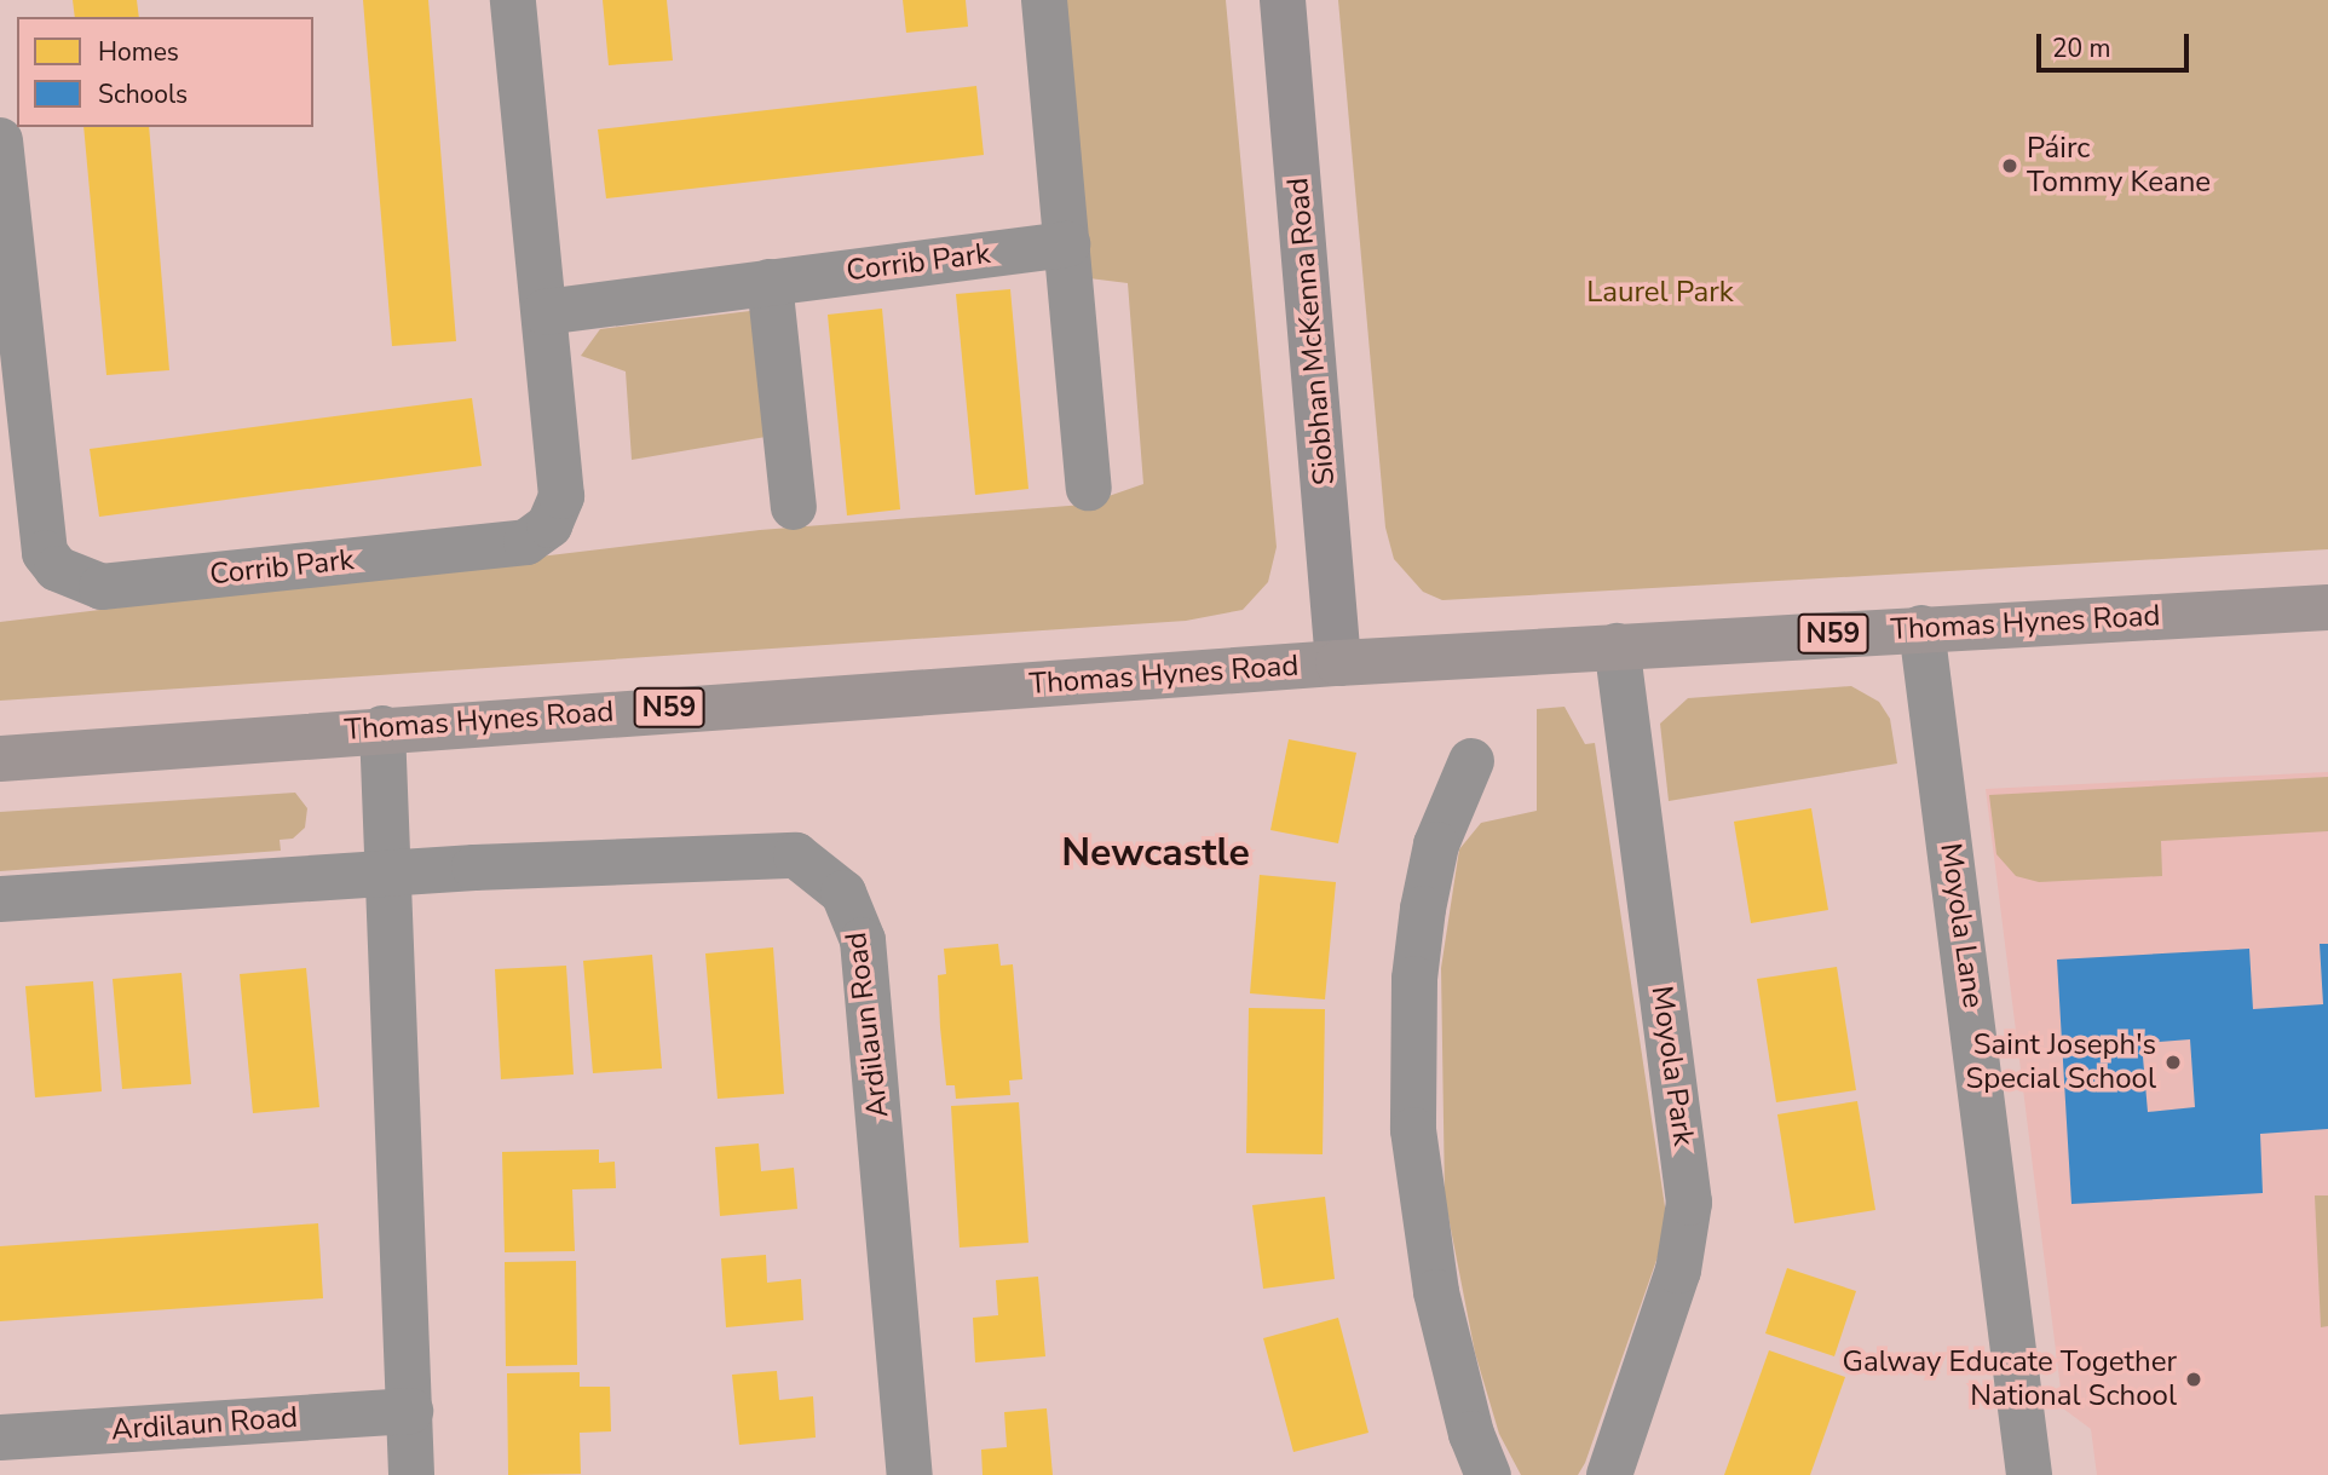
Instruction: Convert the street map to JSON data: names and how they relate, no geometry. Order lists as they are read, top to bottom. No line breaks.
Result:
{"streets":{"main road":["Thomas Hynes Road","N59"],"street":["Corrib Park","Siobhan McKenna Road","Moyola Lane","Ardilaun Road","Moyola Park"]},"crossings":[["Siobhan McKenna Road","Thomas Hynes Road"],["Thomas Hynes Road","Moyola Lane"],["Thomas Hynes Road","Moyola Park"]],"districts":["Newcastle"],"parks":["Laurel Park"],"places":["Páirc Tommy Keane","Saint Joseph's Special School","Galway Educate Together National School"],"legend":["Homes","Schools"],"scale_bar":"20 m"}
